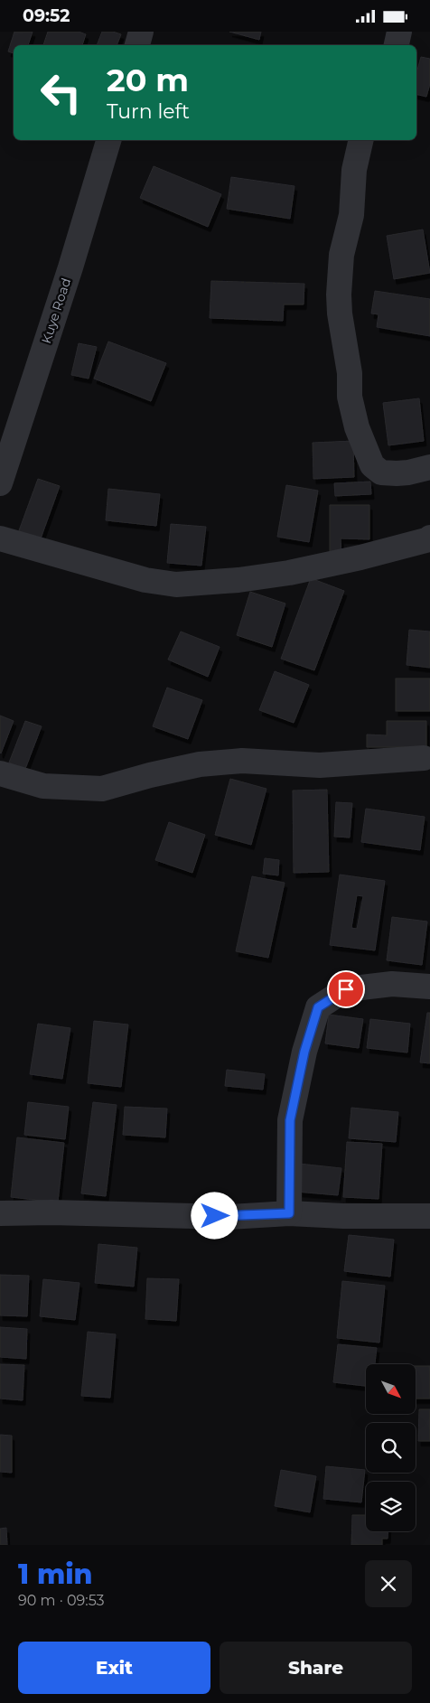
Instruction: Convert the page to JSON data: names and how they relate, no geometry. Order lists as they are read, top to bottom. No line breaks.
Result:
{"streets":{"street":["Kuye Road"]},"north":"bottom right","page":{"status":"09:52","turn":["20 m","Turn left"],"heading":["1 min","90 m · 09:53"],"buttons":["Exit","Share"]}}
